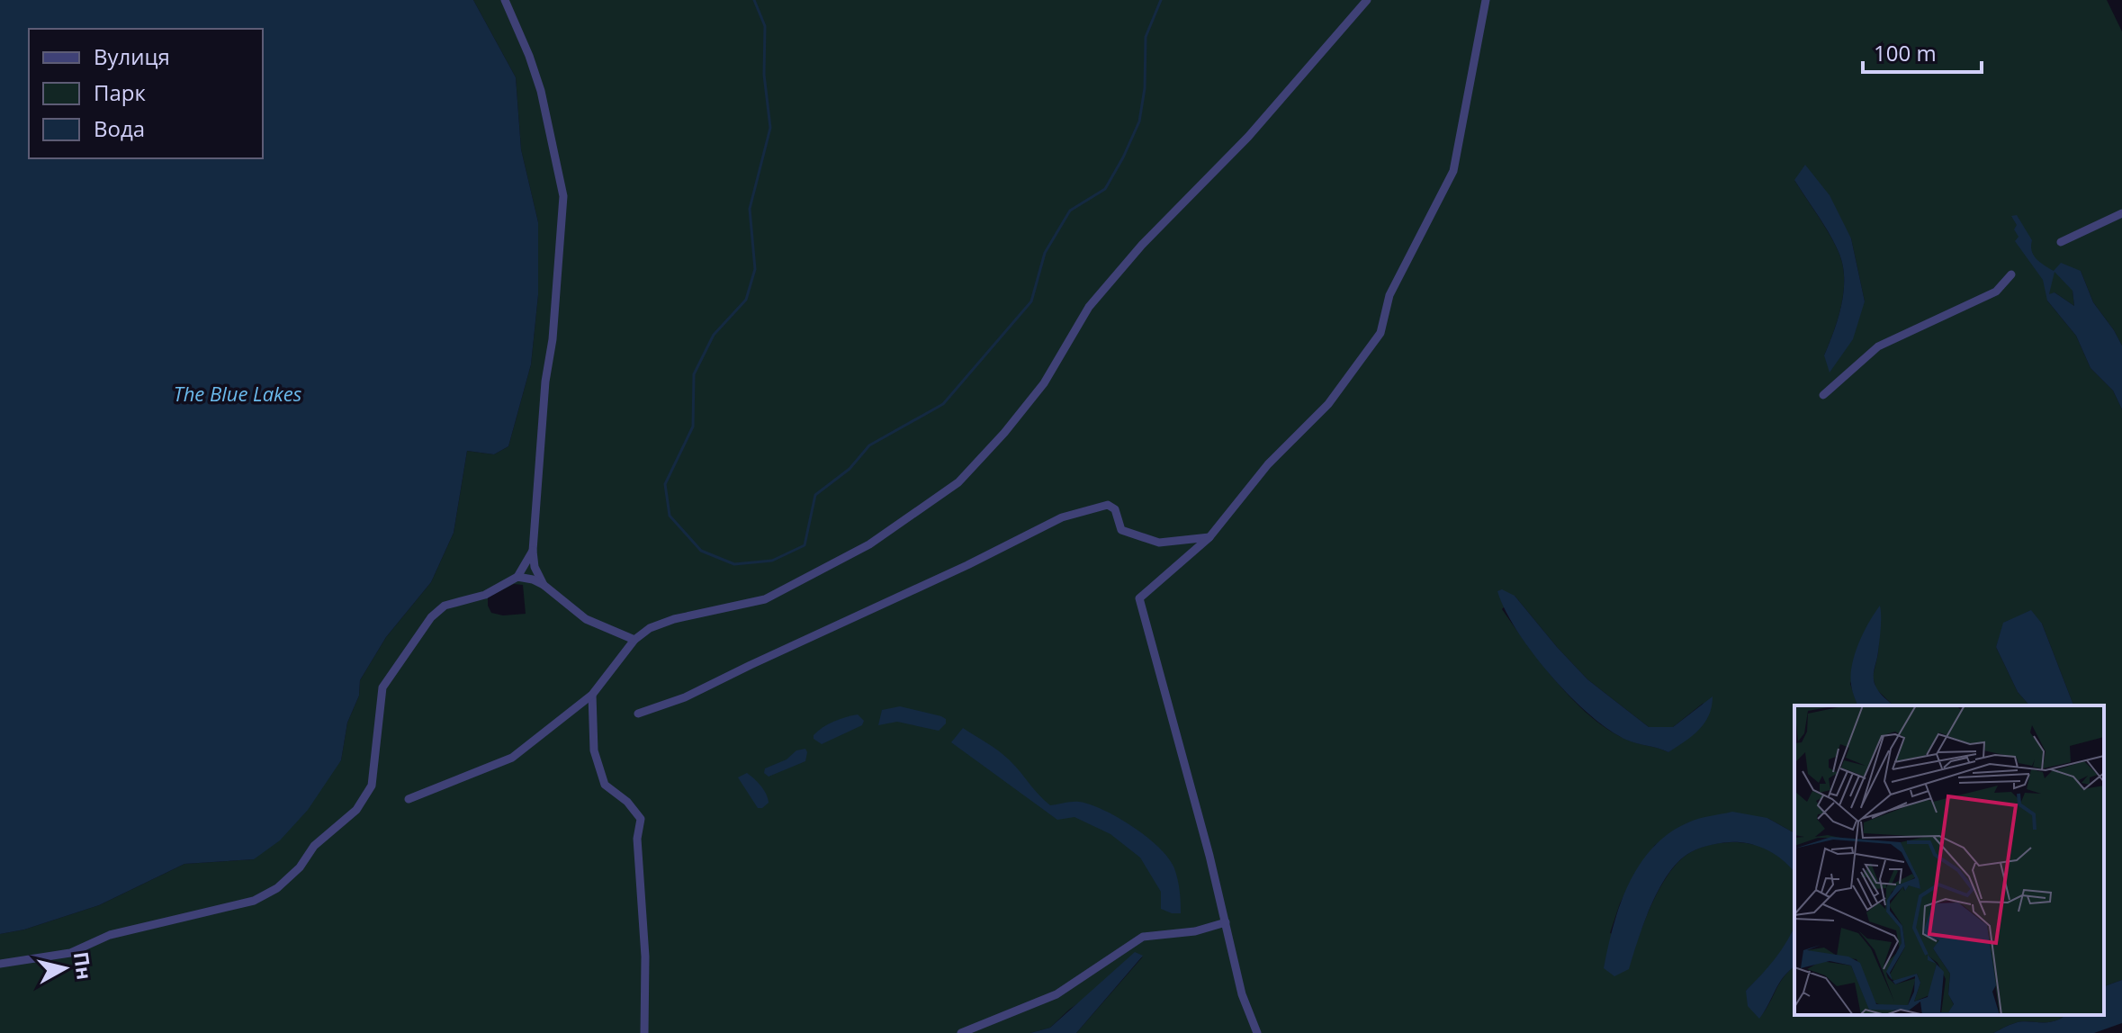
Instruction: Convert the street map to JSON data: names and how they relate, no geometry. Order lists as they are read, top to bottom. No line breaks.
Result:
{"water":["The Blue Lakes"],"legend":["Вулиця","Парк","Вода"],"scale_bar":"100 m","north":"right"}
